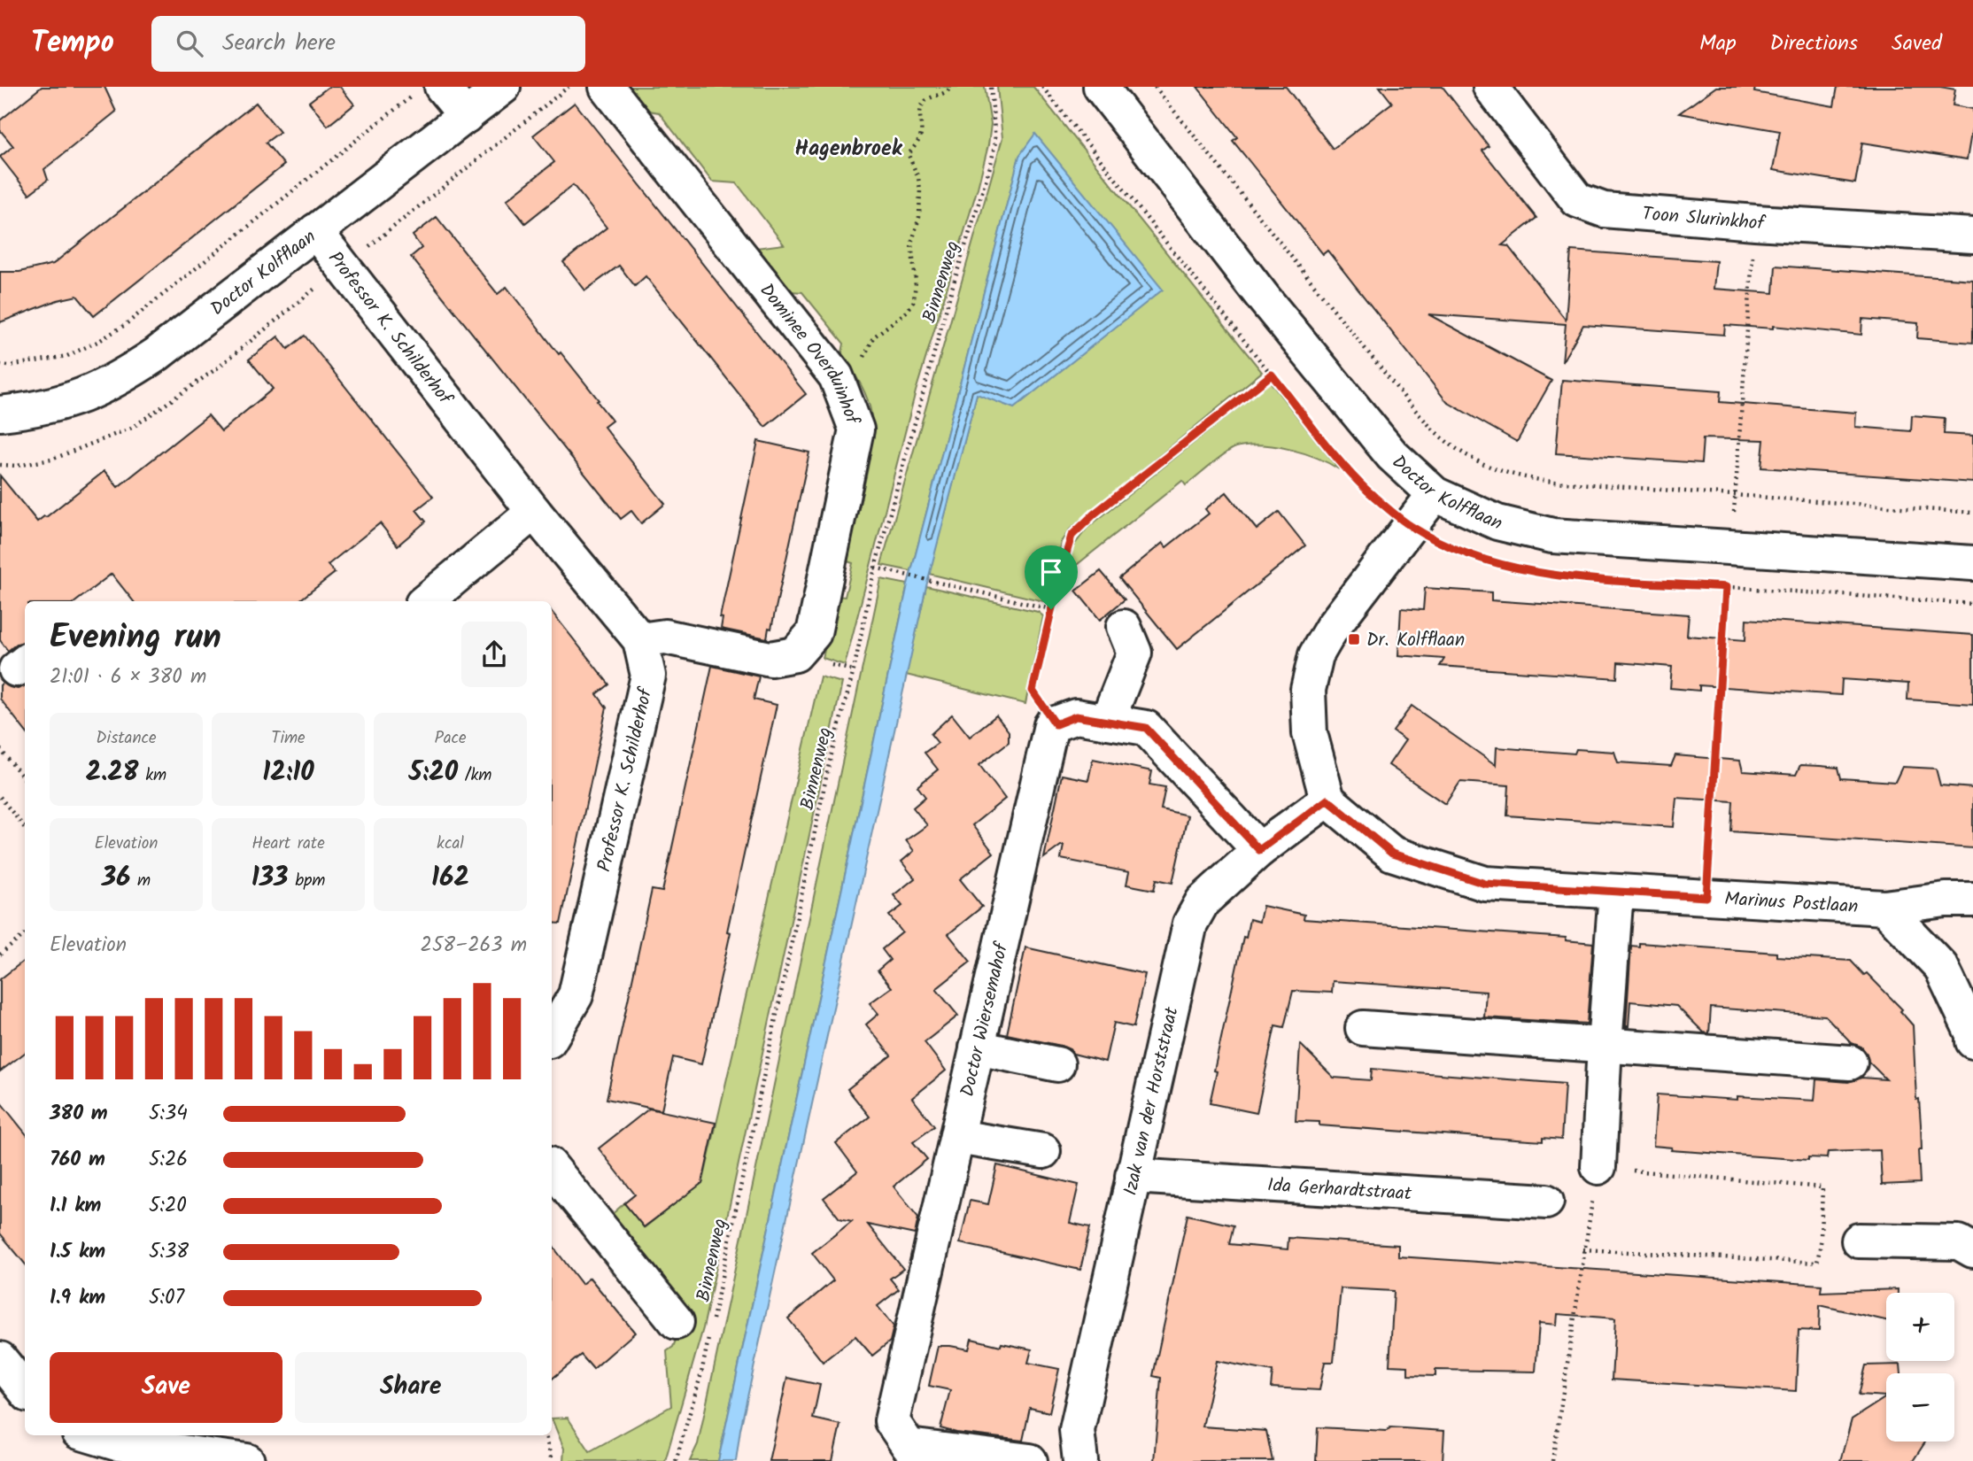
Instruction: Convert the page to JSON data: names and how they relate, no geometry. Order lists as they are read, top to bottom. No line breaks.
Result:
{"streets":{"street":["Toon Slurinkhof","Doctor Kolfflaan","Professor K. Schilderhof","Dominee Overduinhof","Marinus Postlaan","Doctor Wiersemahof","Izak van der Horststraat","Ida Gerhardtstraat"],"path":["Binnenweg"]},"crossings":[["Doctor Kolfflaan","Professor K. Schilderhof"],["Professor K. Schilderhof","Dominee Overduinhof"],["Marinus Postlaan","Izak van der Horststraat"],["Izak van der Horststraat","Ida Gerhardtstraat"]],"districts":["Hagenbroek"],"places":{"transit":["Dr. Kolfflaan"]},"page":{"header":"Tempo","search":"Search here","nav":["Map","Directions","Saved"],"heading":["Evening run","21:01 · 6 × 380 m"],"stats":[["Distance","2.28 km"],["Time","12:10"],["Pace","5:20 /km"],["Elevation","36 m"],["Heart rate","133 bpm"],["kcal","162"]],"chart":["Elevation","258–263 m"],"list":[{"name":"380 m","note":"5:34"},{"name":"760 m","note":"5:26"},{"name":"1.1 km","note":"5:20"},{"name":"1.5 km","note":"5:38"},{"name":"1.9 km","note":"5:07"}],"map_buttons":["+","−"],"buttons":["Save","Share"]}}
